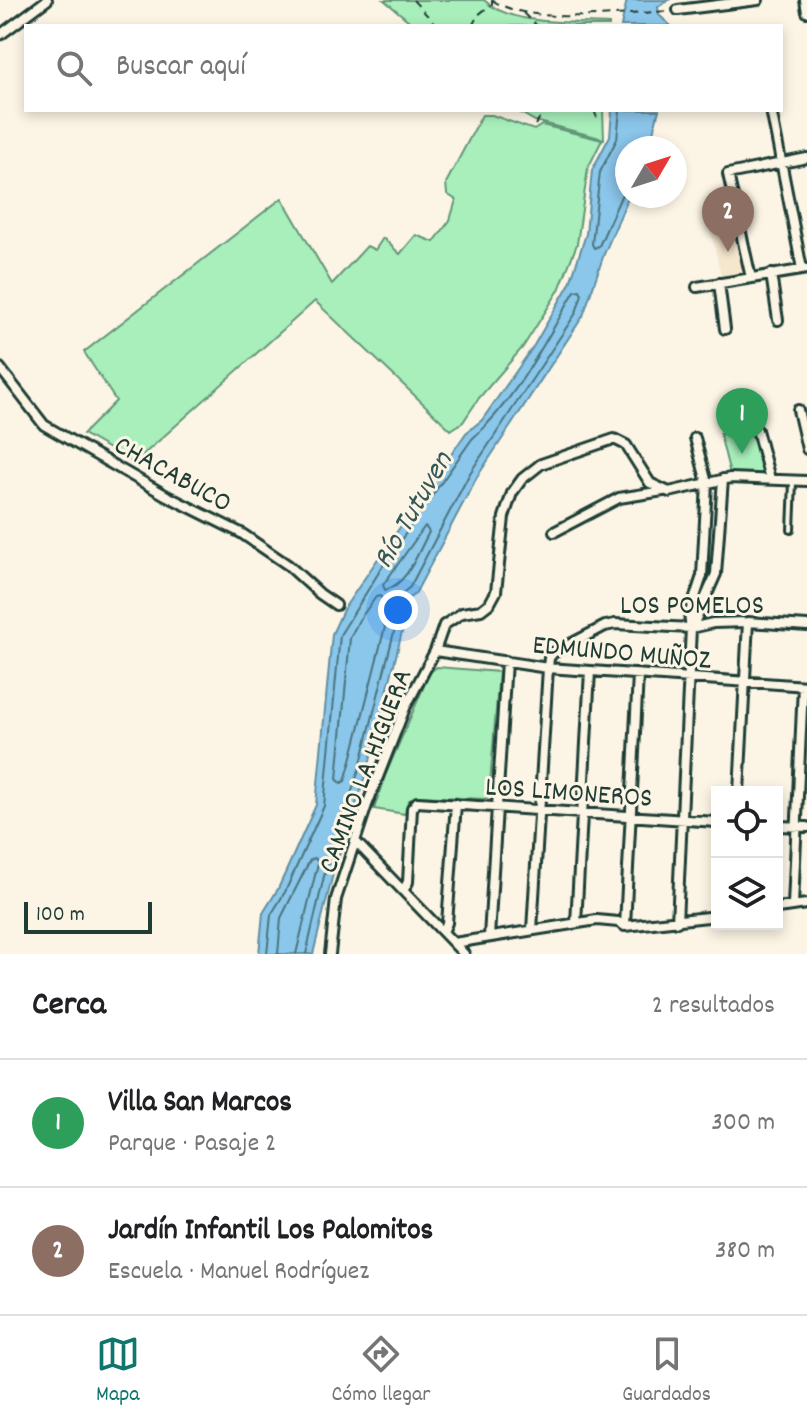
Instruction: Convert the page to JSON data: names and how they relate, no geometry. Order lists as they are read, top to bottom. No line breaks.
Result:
{"streets":{"street":["CHACABUCO","LOS POMELOS","EDMUNDO MUÑOZ","CAMINO LA HIGUERA","LOS LIMONEROS"]},"crossings":[["LOS POMELOS","EDMUNDO MUÑOZ"],["EDMUNDO MUÑOZ","CAMINO LA HIGUERA"]],"water":["Río Tutuven"],"scale_bar":"100 m","north":"top right","page":{"search":"Buscar aquí","pins":["2","1"],"scale":"100 m","heading":["Cerca","2 resultados"],"list":[{"mark":"1","name":"Villa San Marcos","note":"Parque · Pasaje 2","value":"300 m"},{"mark":"2","name":"Jardín Infantil Los Palomitos","note":"Escuela · Manuel Rodríguez","value":"380 m"}],"nav":["Mapa","Cómo llegar","Guardados"]}}
